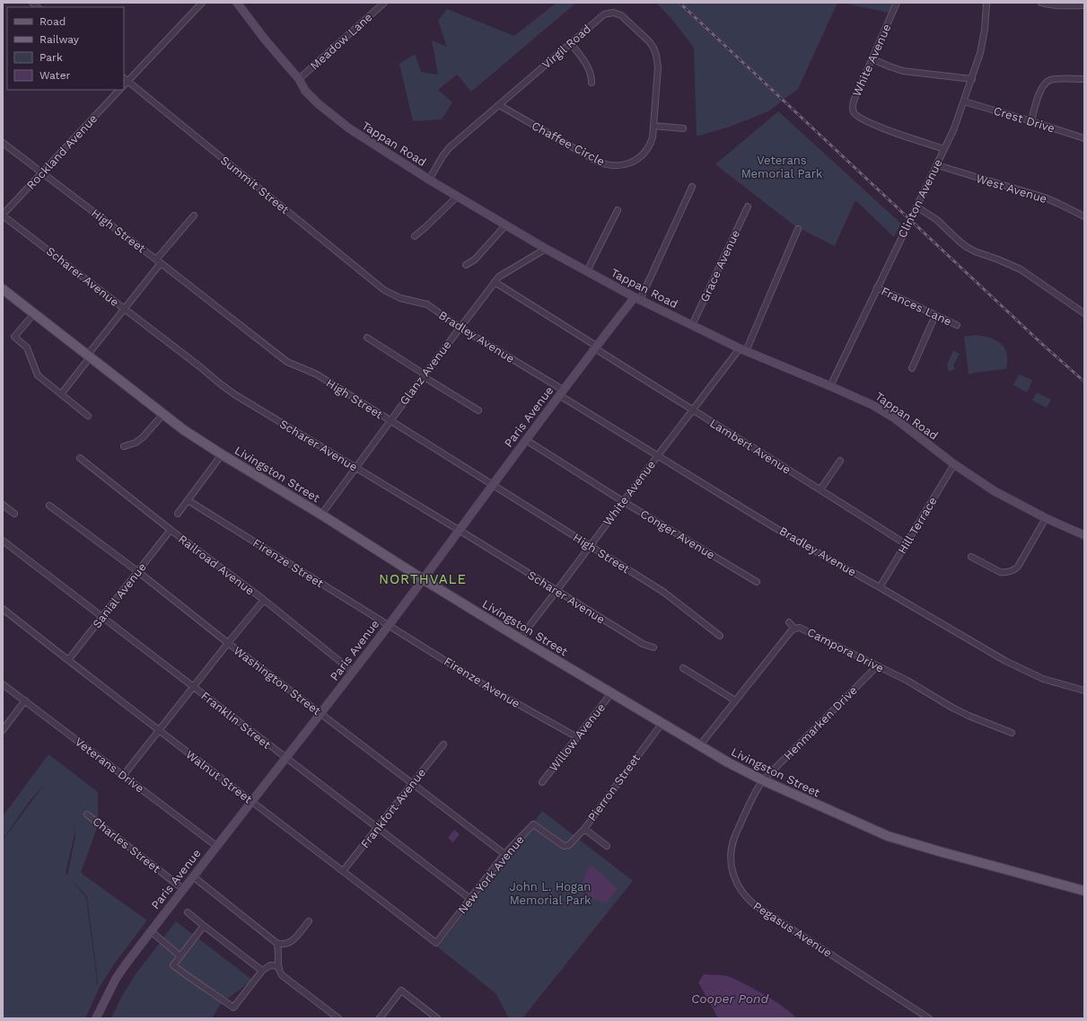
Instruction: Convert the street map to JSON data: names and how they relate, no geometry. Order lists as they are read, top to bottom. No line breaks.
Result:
{"streets":{"main road":["Livingston Street"],"street":["Meadow Lane","Virgil Road","White Avenue","Crest Drive","Tappan Road","Chaffee Circle","Rockland Avenue","Summit Street","West Avenue","Clinton Avenue","High Street","Grace Avenue","Scharer Avenue","Frances Lane","Bradley Avenue","Glanz Avenue","Paris Avenue","Lambert Avenue","Hill Terrace","Conger Avenue","Firenze Street","Railroad Avenue","Sanial Avenue","Campora Drive","Washington Street","Firenze Avenue","Franklin Street","Henmarken Drive","Willow Avenue","Veterans Drive","Walnut Street","Pierron Street","Frankfort Avenue","Charles Street","New York Avenue","Pegasus Avenue"]},"crossings":[["Meadow Lane","Tappan Road"],["Virgil Road","Tappan Road"],["Virgil Road","Chaffee Circle"],["White Avenue","Tappan Road"],["White Avenue","Clinton Avenue"],["White Avenue","High Street"],["White Avenue","Scharer Avenue"],["White Avenue","Bradley Avenue"],["White Avenue","Lambert Avenue"],["White Avenue","Livingston Street"],["White Avenue","Conger Avenue"],["Crest Drive","Clinton Avenue"],["Tappan Road","Clinton Avenue"],["Tappan Road","Grace Avenue"],["Tappan Road","Glanz Avenue"],["Tappan Road","Paris Avenue"],["Tappan Road","Hill Terrace"],["Rockland Avenue","High Street"],["Rockland Avenue","Scharer Avenue"],["Summit Street","Bradley Avenue"],["West Avenue","Clinton Avenue"],["Clinton Avenue","Frances Lane"],["High Street","Glanz Avenue"],["High Street","Paris Avenue"],["Scharer Avenue","Glanz Avenue"],["Scharer Avenue","Paris Avenue"],["Bradley Avenue","Glanz Avenue"],["Bradley Avenue","Paris Avenue"],["Bradley Avenue","Hill Terrace"],["Glanz Avenue","Lambert Avenue"],["Glanz Avenue","Livingston Street"],["Paris Avenue","Lambert Avenue"],["Paris Avenue","Livingston Street"],["Paris Avenue","Conger Avenue"],["Paris Avenue","Firenze Street"],["Paris Avenue","Railroad Avenue"],["Paris Avenue","Washington Street"],["Paris Avenue","Firenze Avenue"],["Paris Avenue","Franklin Street"],["Paris Avenue","Veterans Drive"],["Paris Avenue","Walnut Street"],["Paris Avenue","Charles Street"],["Lambert Avenue","Hill Terrace"],["Livingston Street","Campora Drive"],["Livingston Street","Henmarken Drive"],["Livingston Street","Willow Avenue"],["Livingston Street","Pierron Street"],["Livingston Street","Pegasus Avenue"],["Firenze Street","Firenze Avenue"],["Railroad Avenue","Sanial Avenue"],["Sanial Avenue","Washington Street"],["Sanial Avenue","Franklin Street"],["Sanial Avenue","Walnut Street"],["Campora Drive","Henmarken Drive"],["Washington Street","Frankfort Avenue"],["Washington Street","New York Avenue"],["Firenze Avenue","Willow Avenue"],["Franklin Street","Frankfort Avenue"],["Franklin Street","New York Avenue"],["Henmarken Drive","Pegasus Avenue"],["Walnut Street","Frankfort Avenue"],["Walnut Street","New York Avenue"],["Pierron Street","New York Avenue"]],"districts":["NORTHVALE"],"water":["Cooper Pond"],"parks":["Veterans Memorial Park","John L. Hogan Memorial Park"],"legend":["Road","Railway","Park","Water"]}
